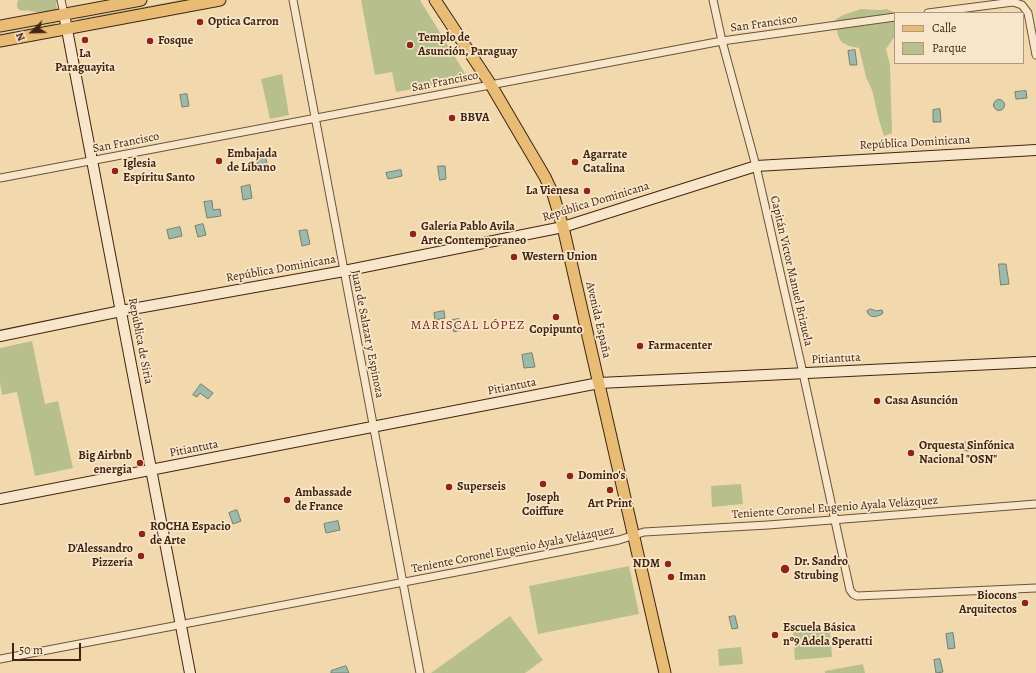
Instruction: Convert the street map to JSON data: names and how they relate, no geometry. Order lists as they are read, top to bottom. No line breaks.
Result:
{"streets":{"main road":["Avenida España"],"street":["San Francisco","República Dominicana","Capitán Victor Manuel Brizuela","Juan de Salazar y Espinoza","República de Siria","Pitiantuta","Teniente Coronel Eugenio Ayala Velázquez"]},"crossings":[["San Francisco","Capitán Victor Manuel Brizuela"],["San Francisco","Avenida España"],["San Francisco","Juan de Salazar y Espinoza"],["San Francisco","República de Siria"],["República Dominicana","Capitán Victor Manuel Brizuela"],["República Dominicana","Avenida España"],["República Dominicana","Juan de Salazar y Espinoza"],["República Dominicana","República de Siria"],["Capitán Victor Manuel Brizuela","Pitiantuta"],["Capitán Victor Manuel Brizuela","Teniente Coronel Eugenio Ayala Velázquez"],["Avenida España","Pitiantuta"],["Avenida España","Teniente Coronel Eugenio Ayala Velázquez"],["Juan de Salazar y Espinoza","Pitiantuta"],["Juan de Salazar y Espinoza","Teniente Coronel Eugenio Ayala Velázquez"],["República de Siria","Pitiantuta"],["República de Siria","Teniente Coronel Eugenio Ayala Velázquez"]],"districts":["MARISCAL LÓPEZ"],"places":["Optica Carron","La Paraguayita","Fosque","Templo de Asunción, Paraguay","BBVA","Embajada de Líbano","Agarrate Catalina","Iglesia Espíritu Santo","La Vienesa","Galería Pablo Avila Arte Contemporaneo","Western Union","Copipunto","Farmacenter","Casa Asunción","Orquesta Sinfónica Nacional \"OSN\"","Big Airbnb energia","Domino's","Joseph Coiffure","Superseis","Art Print","Ambassade de France","ROCHA Espacio de Arte","D'Alessandro Pizzería","NDM","Dr. Sandro Strubing","Iman","Biocons Arquitectos","Escuela Básica nº9 Adela Speratti"],"legend":["Calle","Parque"],"scale_bar":"50 m","north":"bottom left"}
